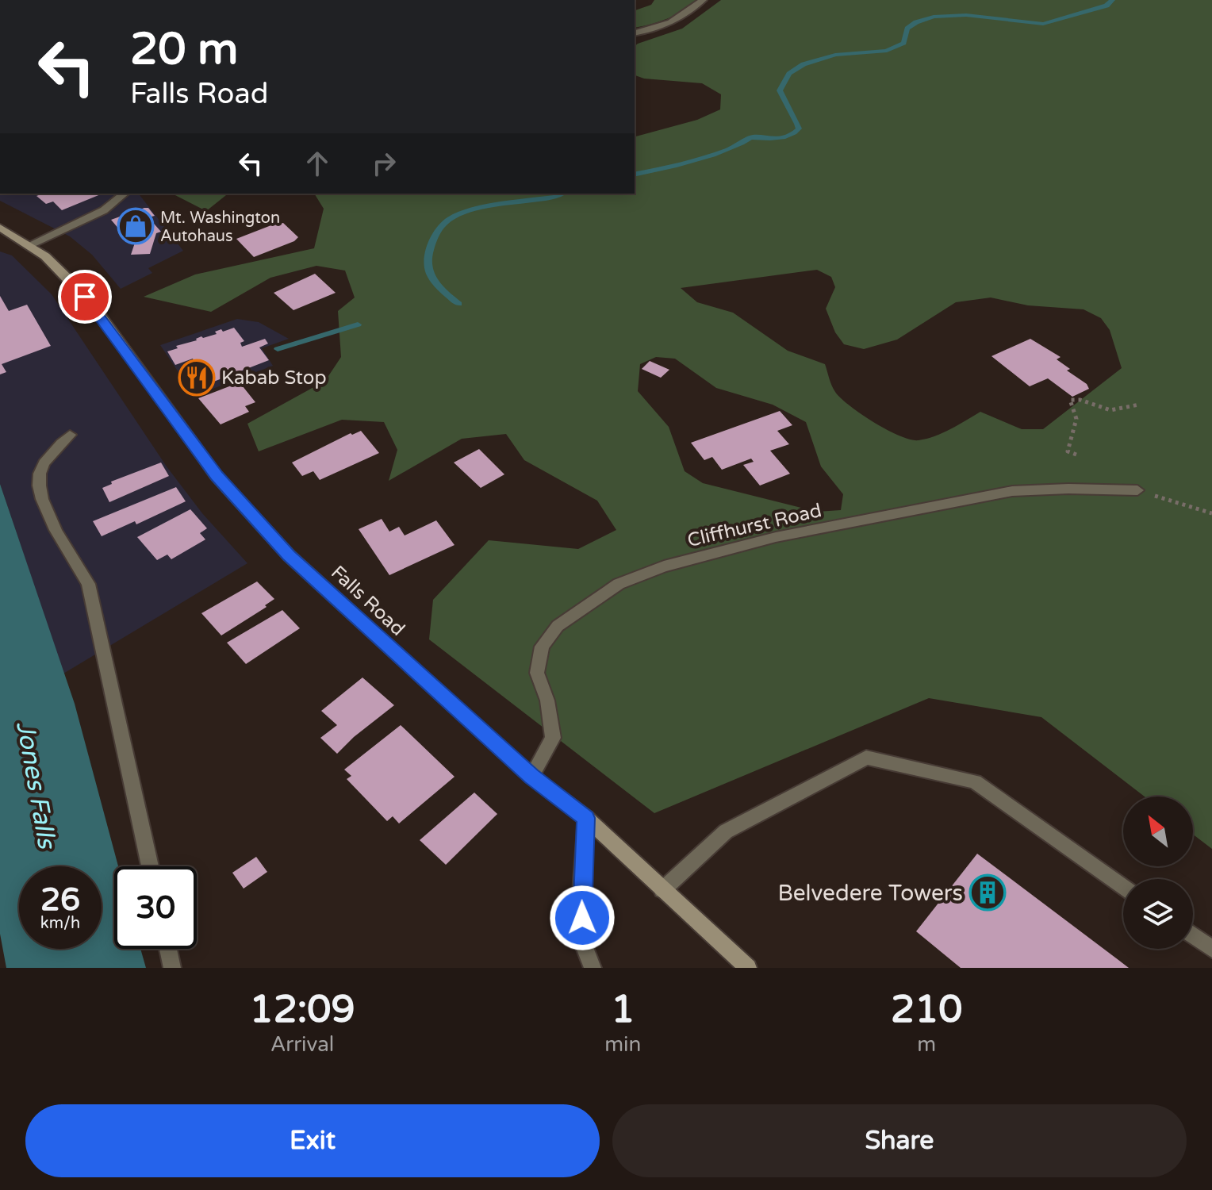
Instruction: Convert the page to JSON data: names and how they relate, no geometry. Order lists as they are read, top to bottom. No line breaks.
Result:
{"streets":{"main road":["Falls Road"],"street":["Cliffhurst Road"]},"crossings":[["Cliffhurst Road","Falls Road"]],"water":["Jones Falls"],"places":{"shop":["Mt. Washington Autohaus"],"restaurant":["Kabab Stop"],"building":["Belvedere Towers"]},"north":"top left","page":{"turn":["20 m","Falls Road"],"speed":"26 km/h","limit":"30","eta":["12:09","Arrival","1","min","210","m"],"buttons":["Exit","Share"]}}
